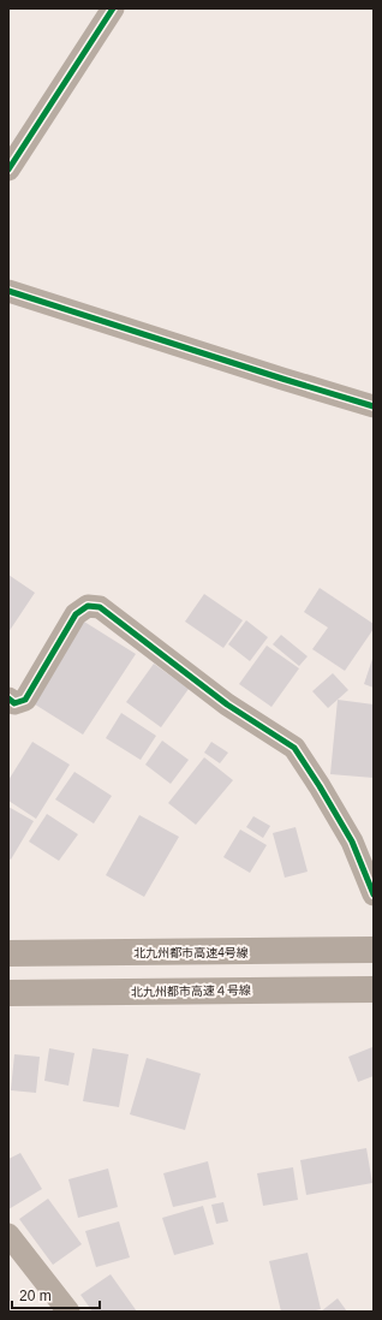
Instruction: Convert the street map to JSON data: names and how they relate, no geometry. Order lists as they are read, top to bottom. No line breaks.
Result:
{"streets":{"highway":["北九州都市高速4号線","北九州都市高速４号線"]},"scale_bar":"20 m"}
